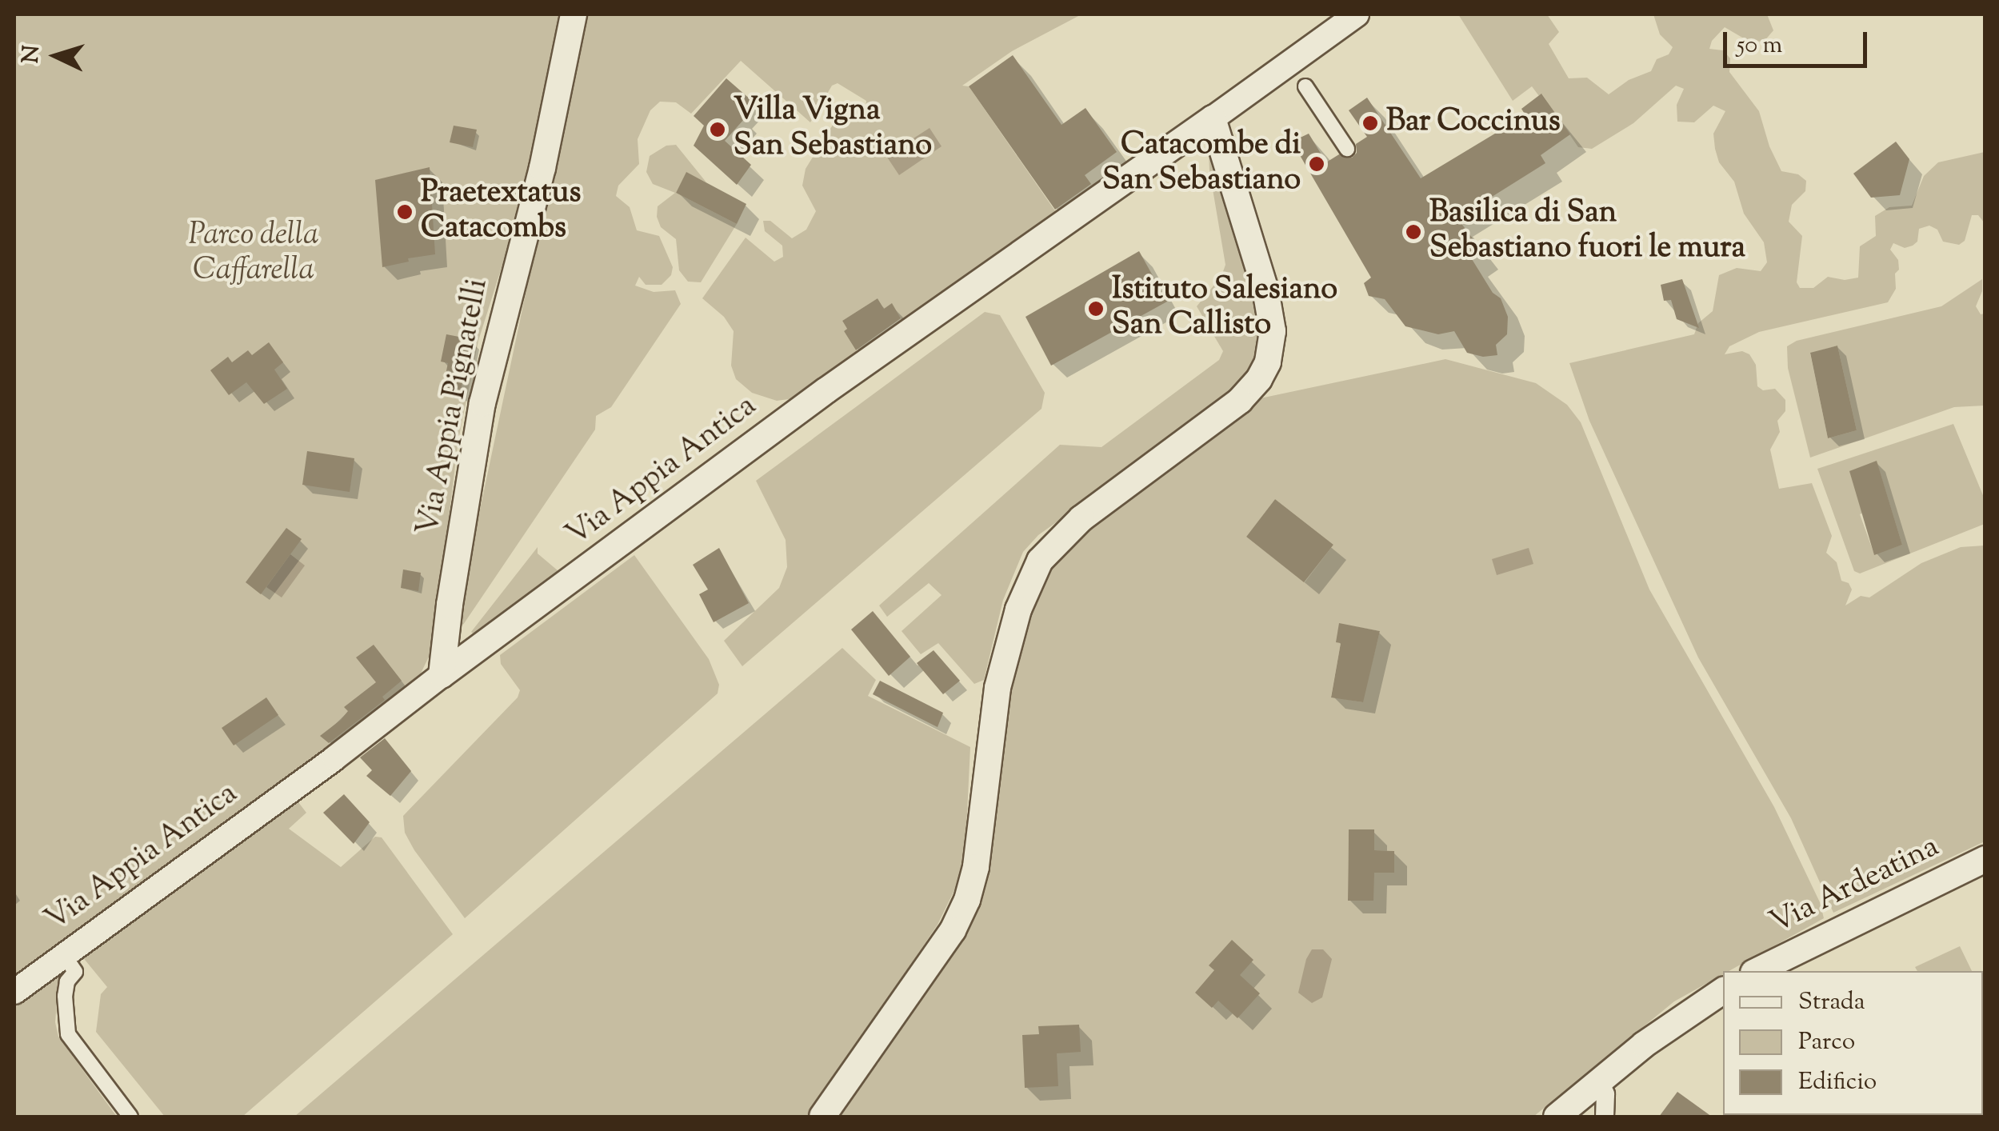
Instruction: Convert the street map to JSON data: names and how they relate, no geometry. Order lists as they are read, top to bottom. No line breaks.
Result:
{"streets":{"main road":["Via Appia Pignatelli","Via Appia Antica","Via Ardeatina"]},"crossings":[["Via Appia Pignatelli","Via Appia Antica"]],"parks":["Parco della Caffarella"],"places":["Bar Coccinus","Villa Vigna San Sebastiano","Catacombe di San Sebastiano","Praetextatus Catacombs","Basilica di San Sebastiano fuori le mura","Istituto Salesiano San Callisto"],"legend":["Strada","Parco","Edificio"],"scale_bar":"50 m","north":"left"}
